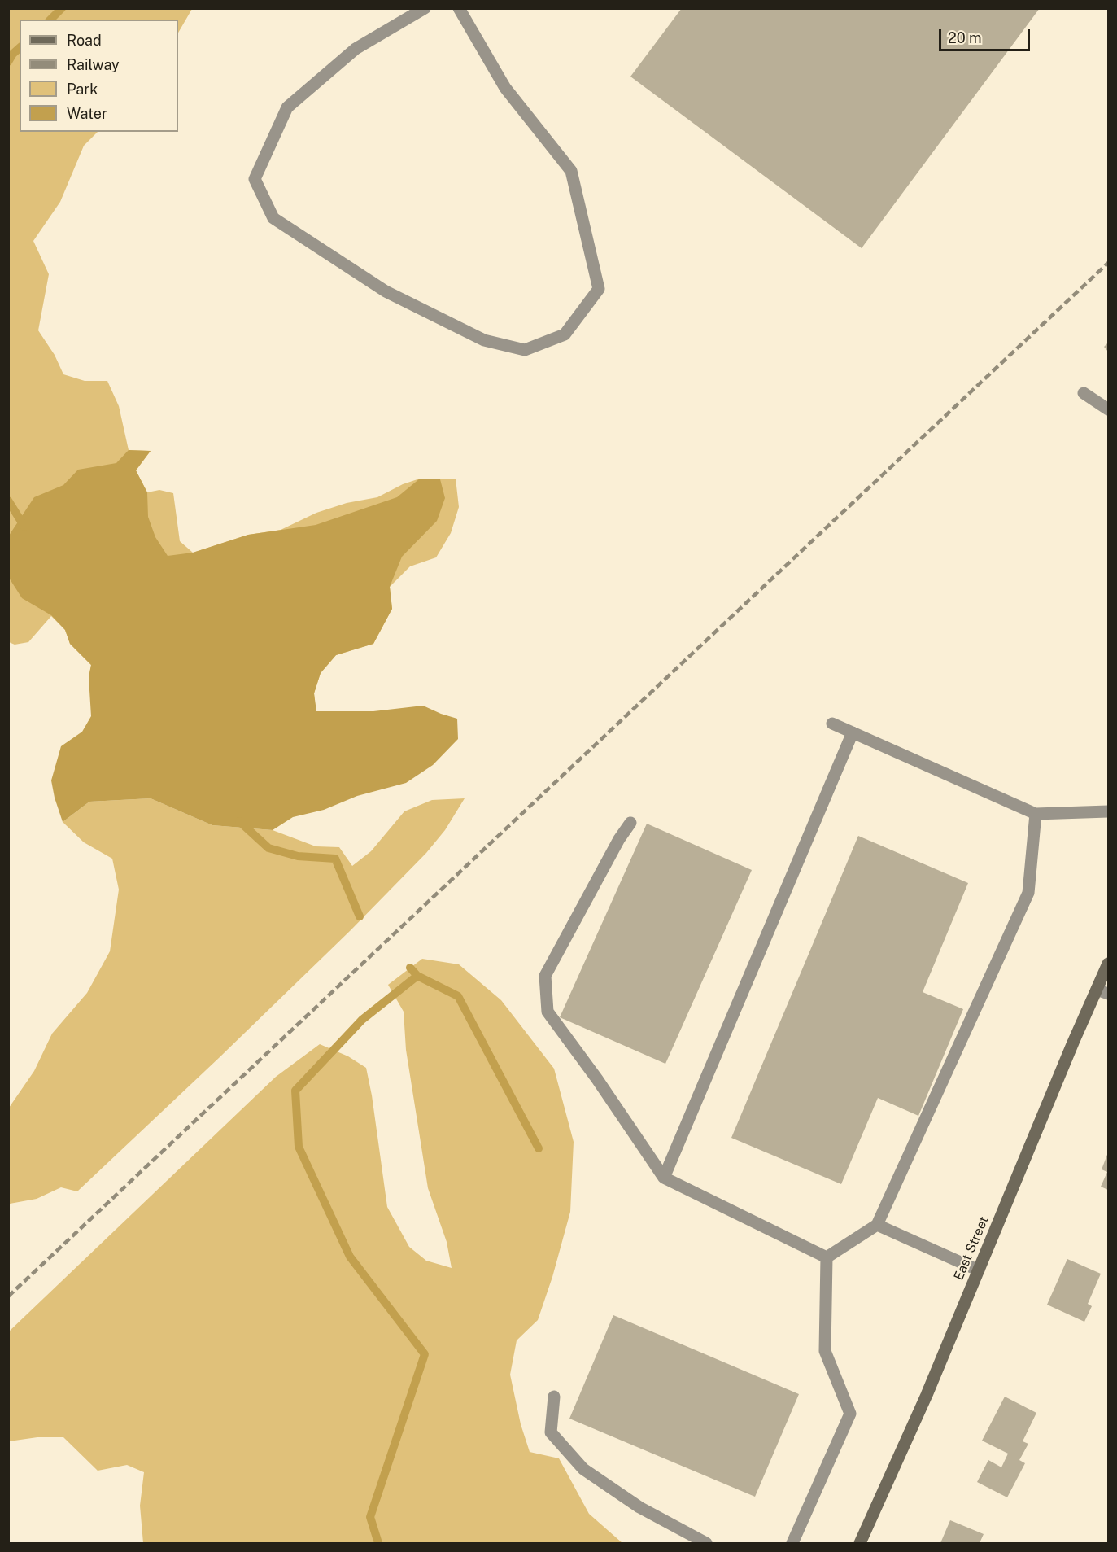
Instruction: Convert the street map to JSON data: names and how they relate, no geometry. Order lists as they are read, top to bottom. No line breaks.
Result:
{"streets":{"main road":["East Street"]},"legend":["Road","Railway","Park","Water"],"scale_bar":"20 m"}
